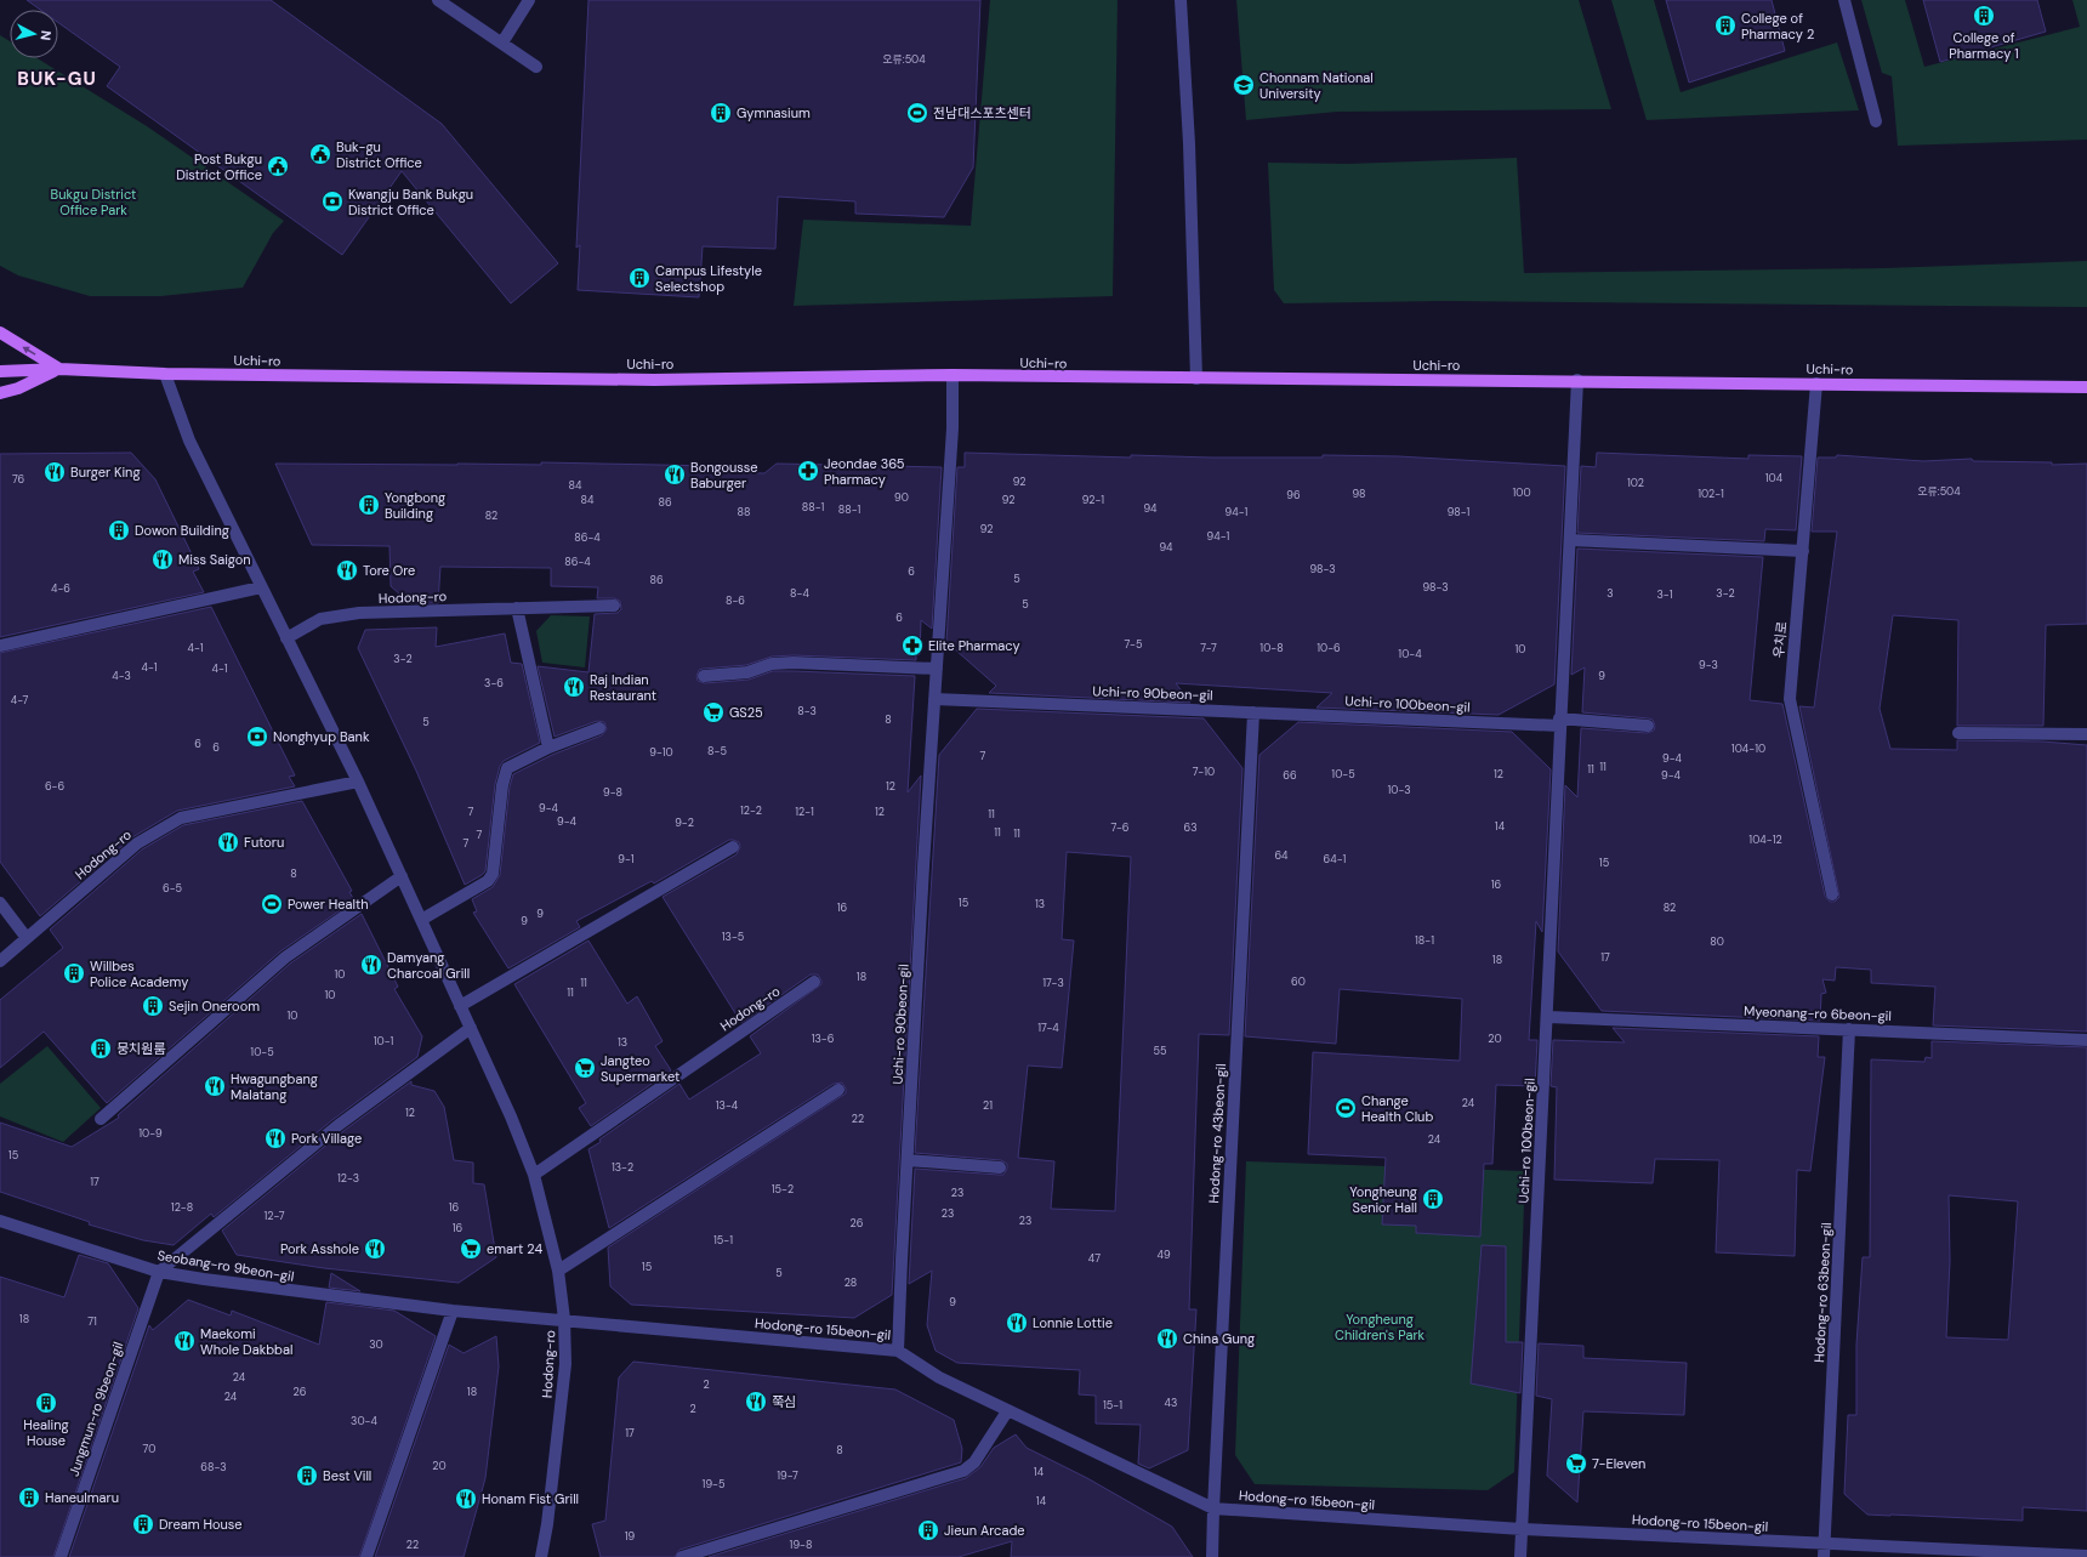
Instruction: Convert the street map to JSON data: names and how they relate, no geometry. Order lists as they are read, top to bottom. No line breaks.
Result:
{"streets":{"main road":["Uchi-ro"],"street":["Hodong-ro","우치로","Uchi-ro 90beon-gil","Uchi-ro 100beon-gil","Myeonang-ro 6beon-gil","Hodong-ro 43beon-gil","Seobang-ro 9beon-gil","Hodong-ro 63beon-gil","Hodong-ro 15beon-gil","Jungmun-ro 9beon-gil"]},"crossings":[["Uchi-ro","Hodong-ro"],["Uchi-ro","우치로"],["Uchi-ro","Uchi-ro 90beon-gil"],["Uchi-ro","Uchi-ro 100beon-gil"],["Hodong-ro","Seobang-ro 9beon-gil"],["Hodong-ro","Hodong-ro 15beon-gil"],["Uchi-ro 90beon-gil","Uchi-ro 100beon-gil"],["Uchi-ro 90beon-gil","Hodong-ro 43beon-gil"],["Uchi-ro 90beon-gil","Hodong-ro 15beon-gil"],["Uchi-ro 100beon-gil","Myeonang-ro 6beon-gil"],["Uchi-ro 100beon-gil","Hodong-ro 43beon-gil"],["Uchi-ro 100beon-gil","Hodong-ro 15beon-gil"],["Myeonang-ro 6beon-gil","Hodong-ro 63beon-gil"],["Hodong-ro 43beon-gil","Hodong-ro 15beon-gil"],["Seobang-ro 9beon-gil","Hodong-ro 15beon-gil"],["Seobang-ro 9beon-gil","Jungmun-ro 9beon-gil"],["Hodong-ro 63beon-gil","Hodong-ro 15beon-gil"]],"districts":["BUK-GU"],"parks":["Bukgu District Office Park","Yongheung Children's Park"],"places":{"building":["College of Pharmacy 1","College of Pharmacy 2","Gymnasium","Campus Lifestyle Selectshop","Yongbong Building","Dowon Building","Willbes Police Academy","Sejin Oneroom","뭉치원룸","Yongheung Senior Hall","Healing House","Best Vill","Haneulmaru","Dream House","Jieun Arcade"],"school or university":["Chonnam National University"],"sports":["전남대스포츠센터","Power Health","Change Health Club"],"public building":["Buk-gu District Office","Post Bukgu District Office"],"bank":["Kwangju Bank Bukgu District Office","Nonghyup Bank"],"pharmacy":["Jeondae 365 Pharmacy","Elite Pharmacy"],"restaurant":["Burger King","Bongousse Baburger","Miss Saigon","Tore Ore","Raj Indian Restaurant","Futoru","Damyang Charcoal Grill","Hwagungbang Malatang","Pork Village","Pork Asshole","Lonnie Lottie","China Gung","Maekomi Whole Dakbbal","쭉심","Honam Fist Grill"],"supermarket":["GS25","Jangteo Supermarket","emart 24","7-Eleven"]},"house_numbers":["오류:504","104","76","92","102","84","오류:504","100","98","102-1","96","90","84","92","92-1","86","88-1","94","88-1","88","94-1","98-1","82","92","94-1","86-4","94","86-4","98-3","6","5","86","98-3","4-6","8-4","3","3-2","3-1","8-6","5","6","7-5","4-1","7-7","10-8","10-6","10","10-4","3-2","9-3","4-1","4-1","4-3","9","3-6","4-7","8-3","8","5","6","6","104-10","8-5","9-10","7","9-4","11","11","7-10","10-5","12","66","9-4","6-6","12","10-3","9-8","9-4","12-2","7","12-1","12","11","9-4","9-2","14","7-6","63","11","11","7","104-12","7","64","9-1","64-1","15","8","16","6-5","15","13","16","82","9","9","13-5","18-1","80","17","18","10","18","60","11","17-3","11","10","10","17-4","13-6","20","10-1","13","55","10-5","24","13-4","21","12","22","10-9","24","15","13-2","12-3","17","15-2","23","12-8","16","23","12-7","23","26","16","15-1","49","47","15","5","28","9","18","71","30","24","2","26","18","24","43","15-1","2","30-4","17","70","8","20","68-3","14","19-7","19-5","14","19","22","19-8"],"north":"right"}
